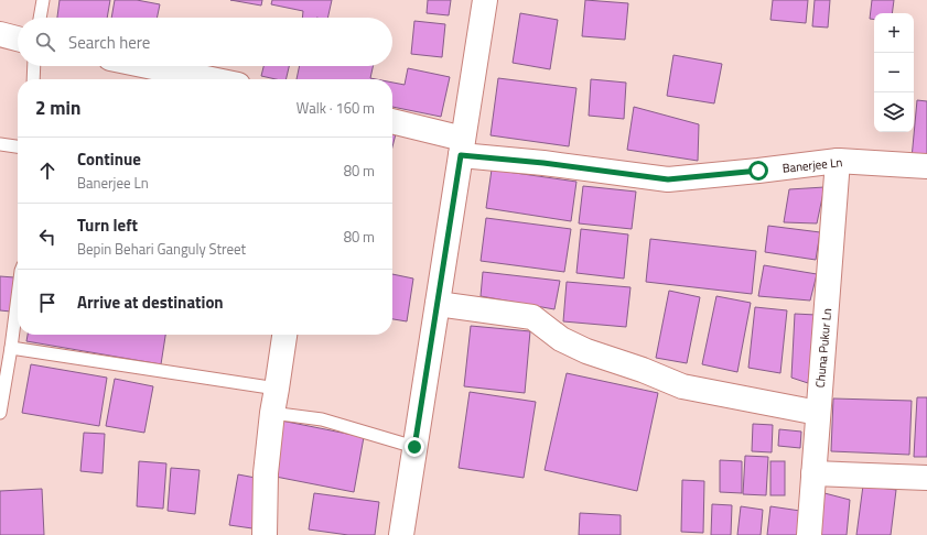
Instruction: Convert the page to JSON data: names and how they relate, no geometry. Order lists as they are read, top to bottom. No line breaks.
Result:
{"streets":{"street":["Banerjee Ln","Chuna Pukur Ln"]},"crossings":[["Banerjee Ln","Chuna Pukur Ln"]],"page":{"map_buttons":["+","−"],"search":"Search here","heading":["2 min","Walk · 160 m"],"list":[["Continue","Banerjee Ln","80 m"],["Turn left","Bepin Behari Ganguly Street","80 m"],"Arrive at destination"]}}
